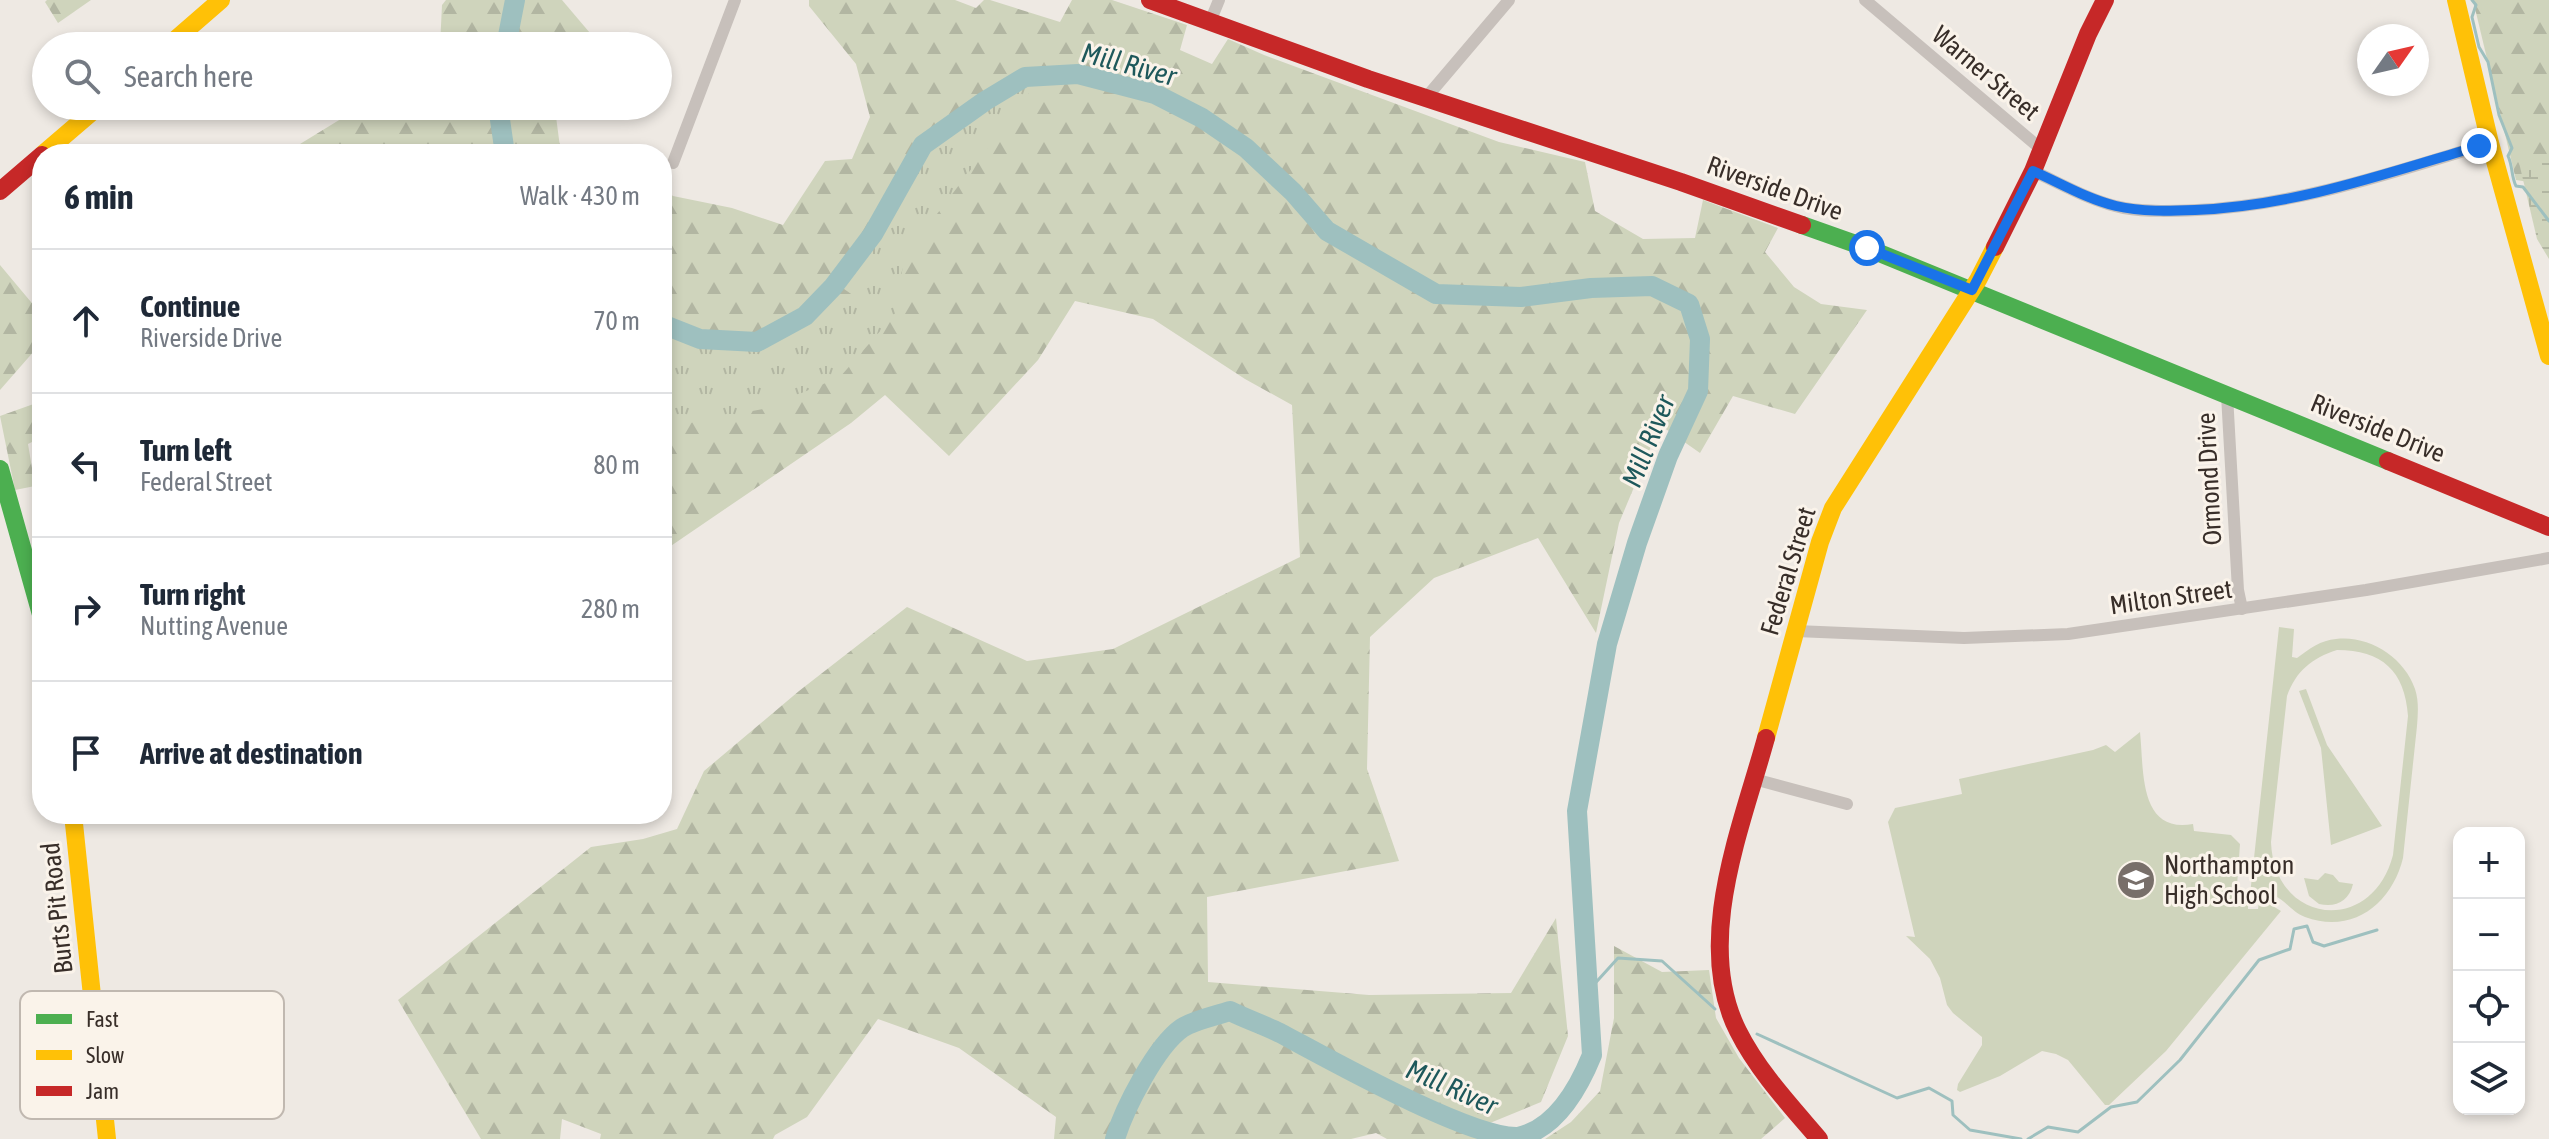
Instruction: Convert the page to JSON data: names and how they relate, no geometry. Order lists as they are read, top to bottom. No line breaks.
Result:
{"streets":{"street":["Warner Street","Riverside Drive","Ormond Drive","Federal Street","Milton Street","Burts Pit Road"]},"crossings":[["Warner Street","Federal Street"],["Riverside Drive","Ormond Drive"],["Riverside Drive","Federal Street"],["Ormond Drive","Milton Street"],["Federal Street","Milton Street"]],"water":["Mill River"],"places":{"school or university":["Northampton High School"]},"legend":["Fast","Slow","Jam"],"north":"top right","page":{"search":"Search here","heading":["6 min","Walk · 430 m"],"list":[["Continue","Riverside Drive","70 m"],["Turn left","Federal Street","80 m"],["Turn right","Nutting Avenue","280 m"],"Arrive at destination"],"map_buttons":["+","−"]}}
